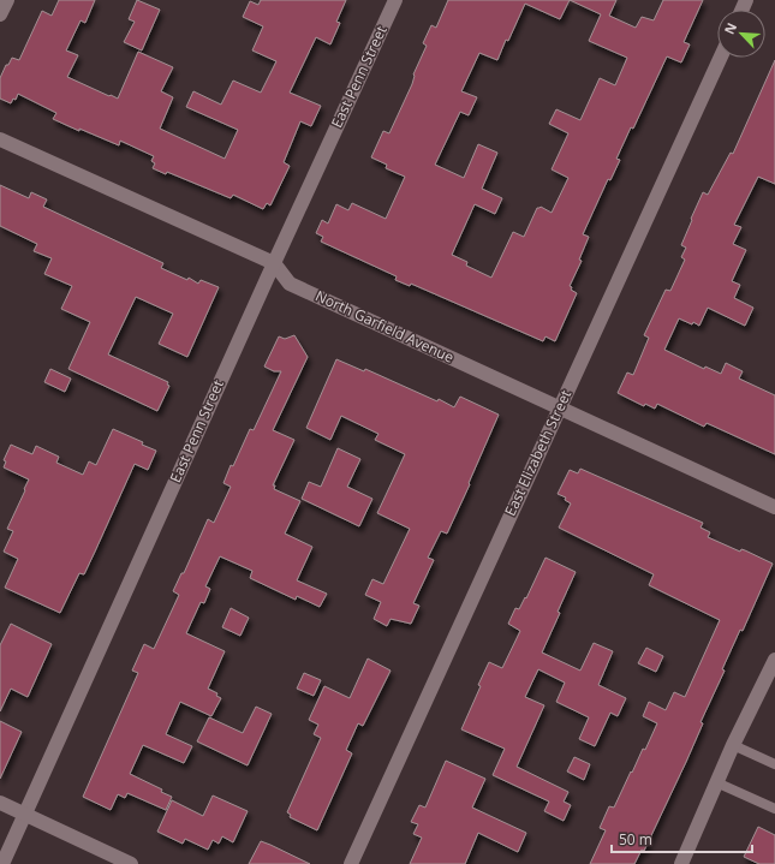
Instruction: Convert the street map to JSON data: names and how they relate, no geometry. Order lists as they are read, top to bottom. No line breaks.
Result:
{"streets":{"street":["East Penn Street","North Garfield Avenue","East Elizabeth Street"]},"crossings":[["East Penn Street","North Garfield Avenue"],["North Garfield Avenue","East Elizabeth Street"]],"scale_bar":"50 m","north":"top left"}
